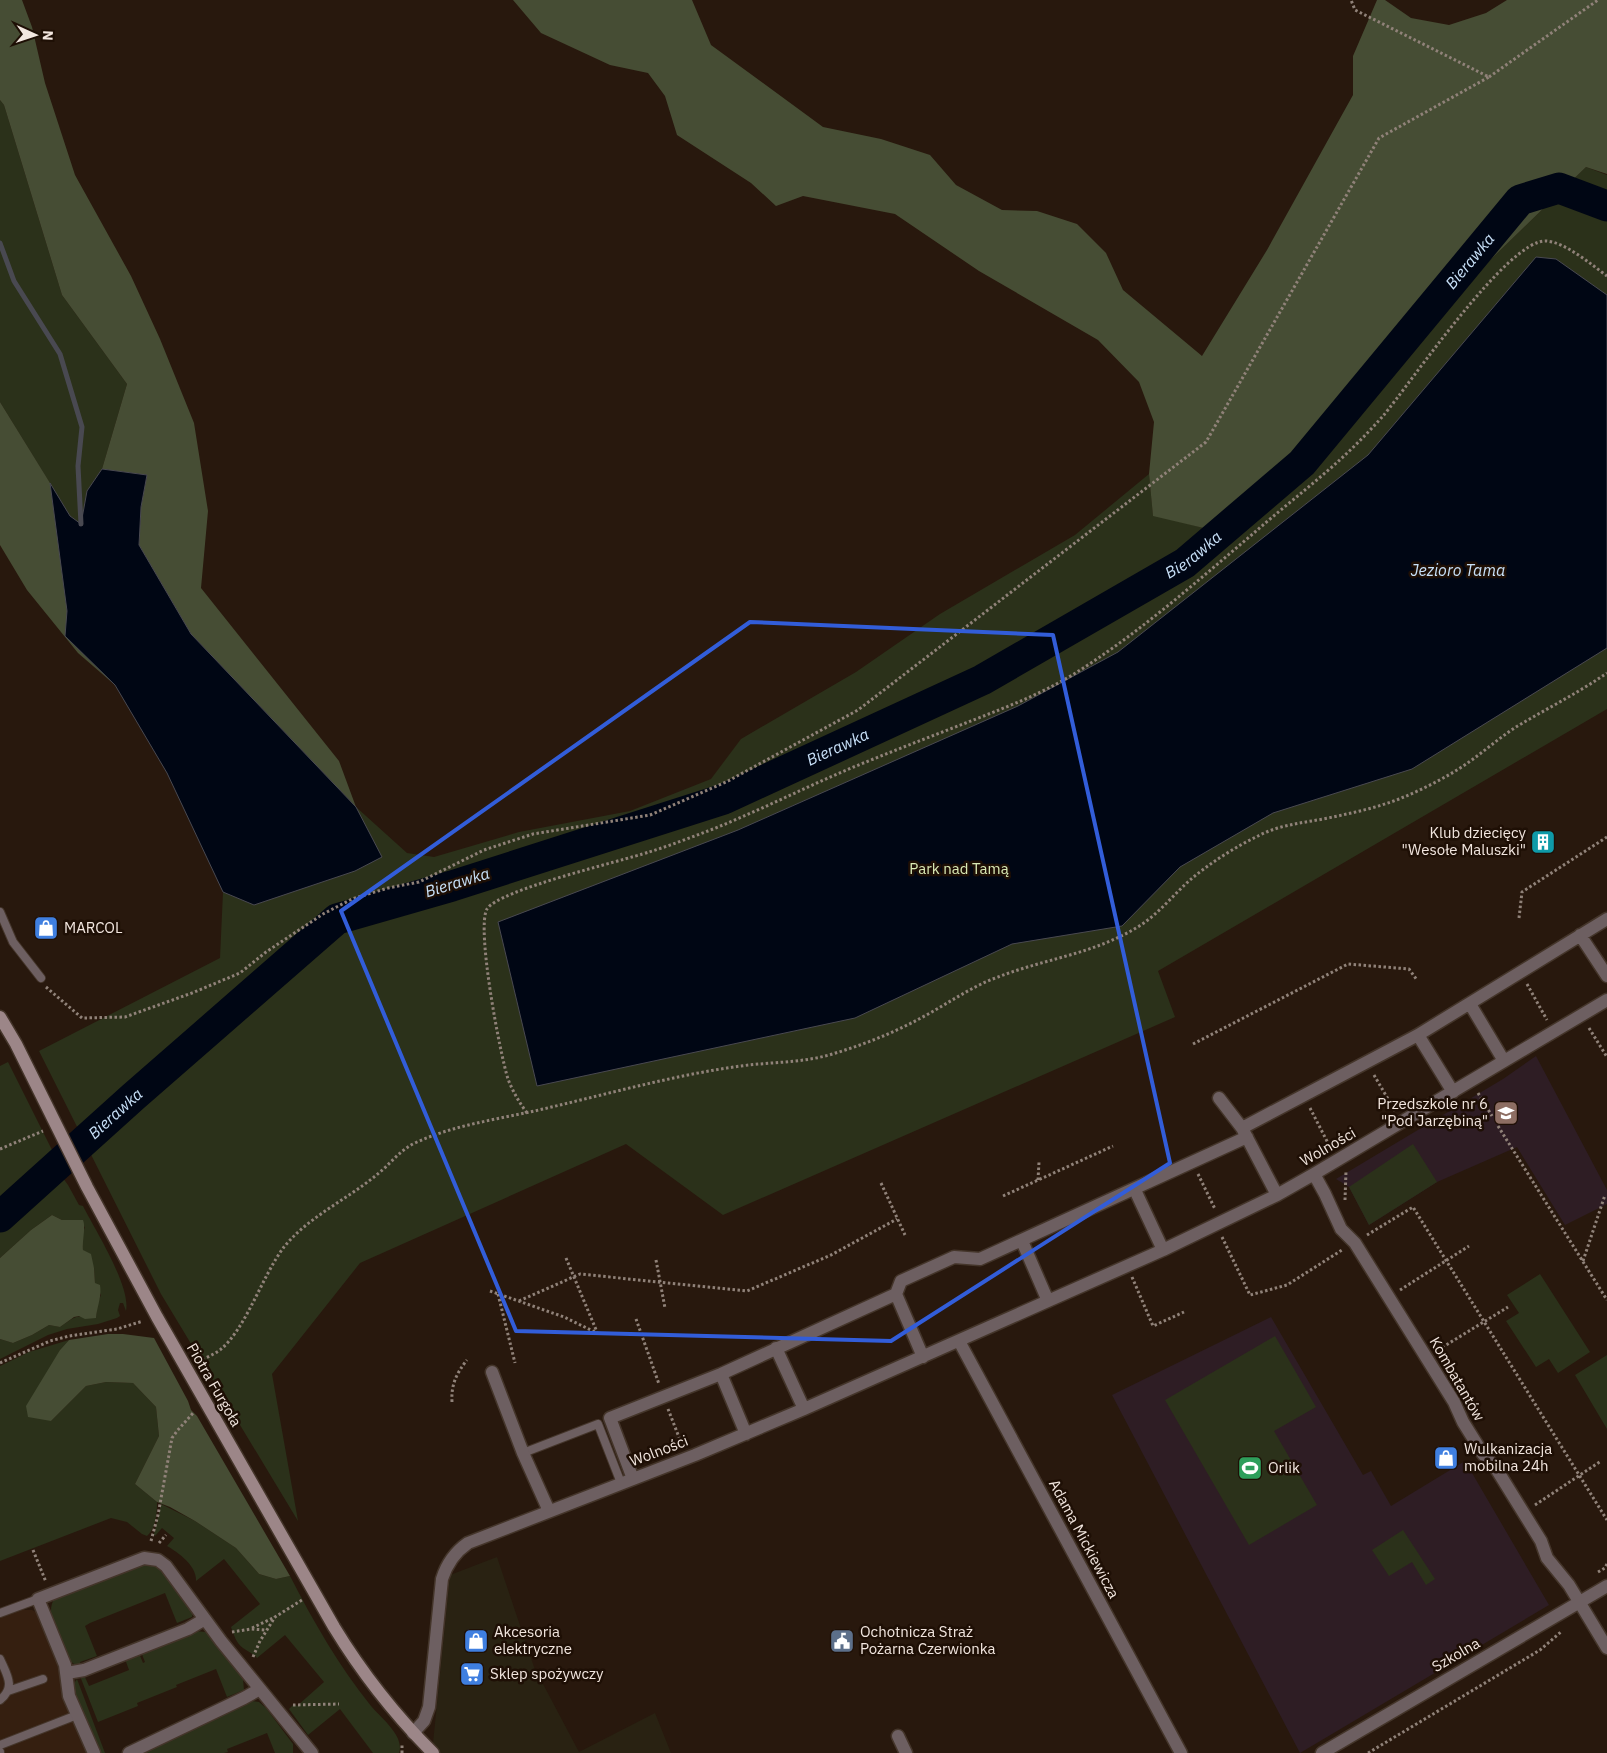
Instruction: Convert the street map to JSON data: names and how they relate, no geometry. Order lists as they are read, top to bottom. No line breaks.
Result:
{"streets":{"main road":["Piotra Furgoła"],"street":["Wolności","Kombatantów","Adama Mickiewicza","Szkolna"]},"crossings":[["Wolności","Kombatantów"],["Wolności","Piotra Furgoła"],["Wolności","Adama Mickiewicza"],["Kombatantów","Szkolna"]],"water":["Bierawka","Jezioro Tama"],"parks":["Park nad Tamą"],"places":{"building":["Klub dziecięcy \"Wesołe Maluszki\""],"shop":["MARCOL","Wulkanizacja mobilna 24h","Akcesoria elektryczne"],"school or university":["Przedszkole nr 6 \"Pod Jarzębiną\""],"sports":["Orlik"],"public building":["Ochotnicza Straż Pożarna Czerwionka"],"supermarket":["Sklep spożywczy"]},"north":"right"}
